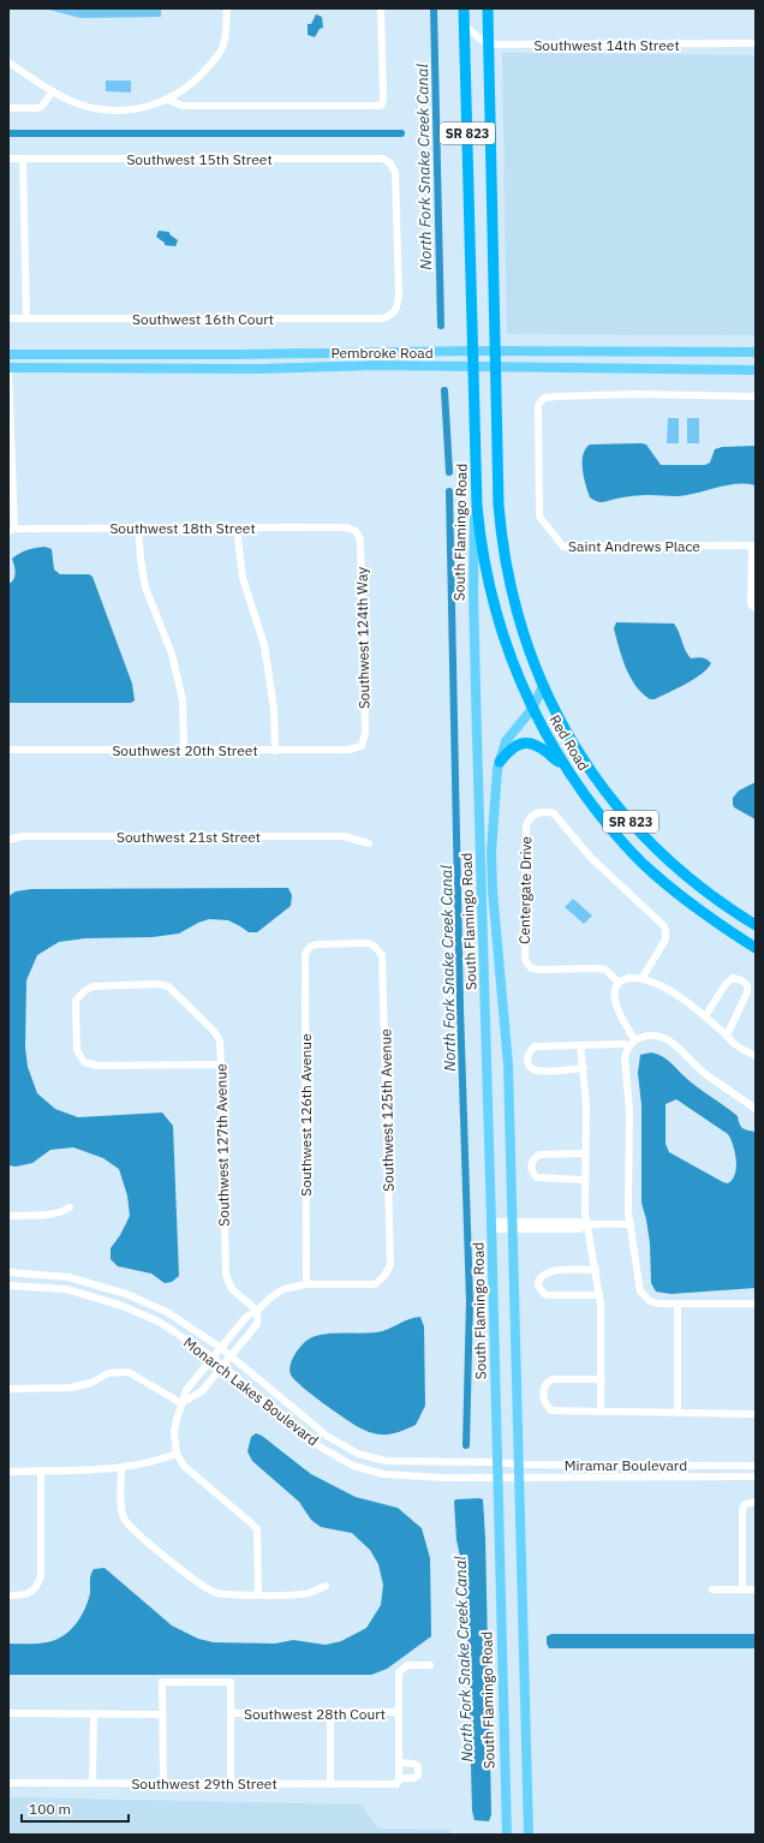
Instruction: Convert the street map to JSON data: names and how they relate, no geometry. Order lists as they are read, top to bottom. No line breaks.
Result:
{"streets":{"highway":["SR 823","South Flamingo Road","Red Road"],"main road":["Pembroke Road"],"street":["Southwest 14th Street","Southwest 15th Street","Southwest 16th Court","Southwest 18th Street","Saint Andrews Place","Southwest 124th Way","Southwest 20th Street","Southwest 21st Street","Centergate Drive","Southwest 125th Avenue","Southwest 126th Avenue","Southwest 127th Avenue","Monarch Lakes Boulevard","Miramar Boulevard","Southwest 28th Court","Southwest 29th Street"]},"crossings":[["Southwest 14th Street","SR 823"],["SR 823","Pembroke Road"],["SR 823","Red Road"],["Southwest 15th Street","Southwest 16th Court"],["Pembroke Road","South Flamingo Road"],["Pembroke Road","Red Road"],["Southwest 18th Street","Southwest 124th Way"],["South Flamingo Road","Red Road"],["South Flamingo Road","Monarch Lakes Boulevard"],["South Flamingo Road","Miramar Boulevard"],["Southwest 124th Way","Southwest 20th Street"],["Southwest 125th Avenue","Southwest 126th Avenue"],["Monarch Lakes Boulevard","Miramar Boulevard"]],"water":["North Fork Snake Creek Canal"],"scale_bar":"100 m"}
